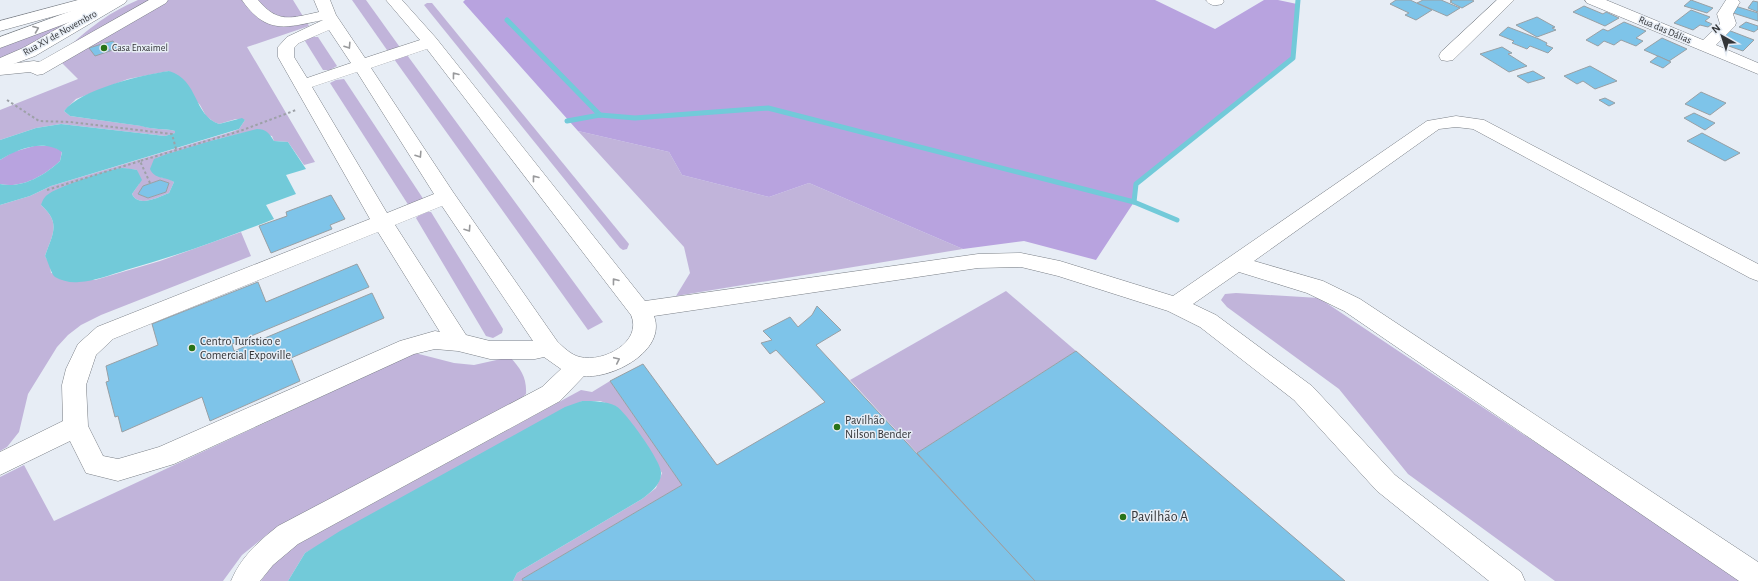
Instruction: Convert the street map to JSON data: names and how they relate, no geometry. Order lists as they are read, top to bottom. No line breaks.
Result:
{"streets":{"street":["Rua das Dálias","Rua XV de Novembro"]},"places":["Casa Enxaimel","Centro Turístico e Comercial Expoville","Pavilhão Nilson Bender","Pavilhão A"],"north":"top left"}
